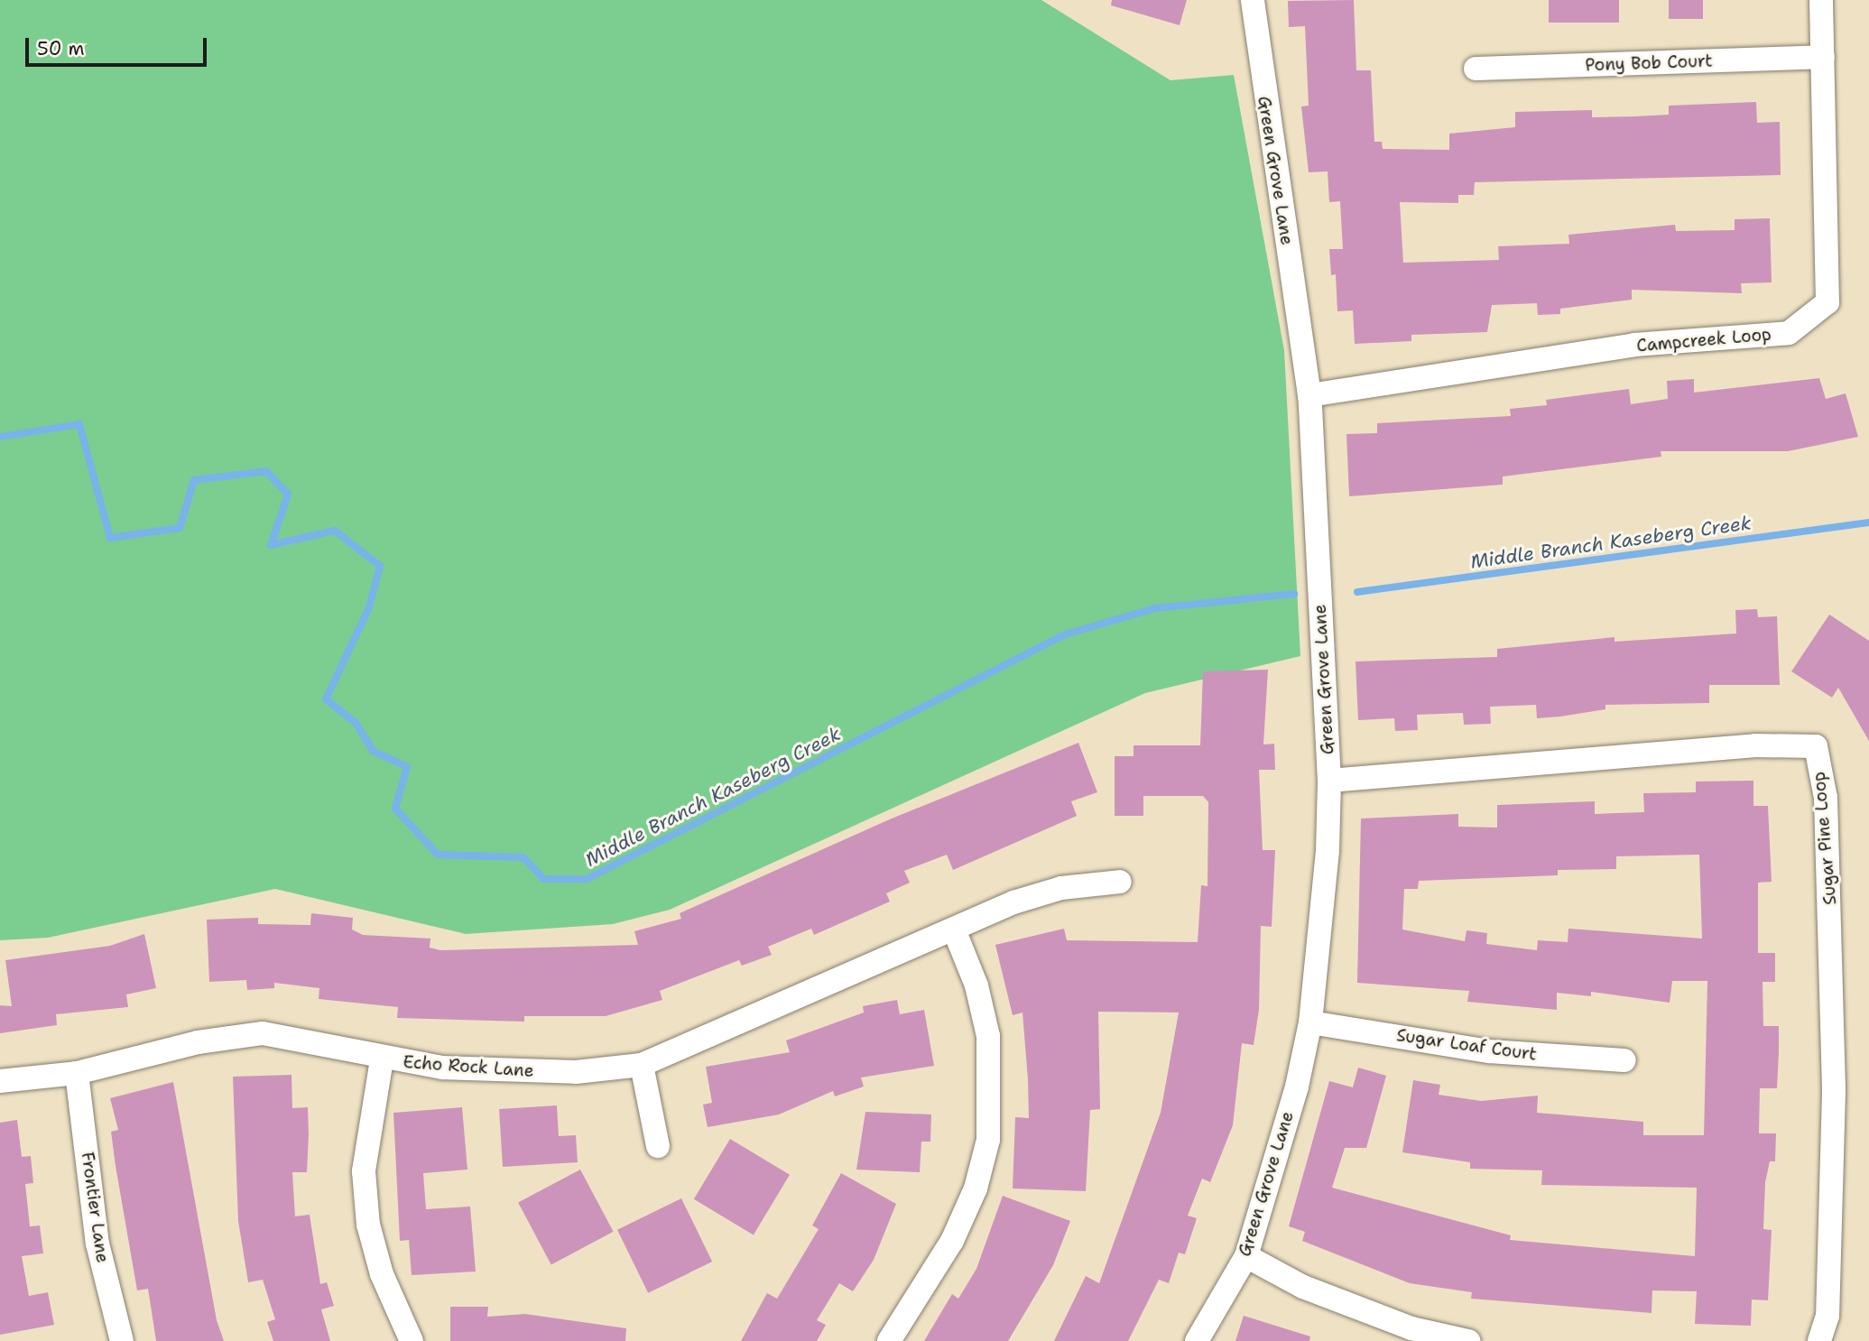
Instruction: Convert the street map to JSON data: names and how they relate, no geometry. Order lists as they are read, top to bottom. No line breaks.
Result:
{"streets":{"street":["Pony Bob Court","Green Grove Lane","Campcreek Loop","Sugar Pine Loop","Sugar Loaf Court","Echo Rock Lane","Frontier Lane"]},"crossings":[["Pony Bob Court","Campcreek Loop"],["Green Grove Lane","Campcreek Loop"],["Green Grove Lane","Sugar Pine Loop"],["Green Grove Lane","Sugar Loaf Court"],["Echo Rock Lane","Frontier Lane"]],"water":["Middle Branch Kaseberg Creek"],"scale_bar":"50 m"}
